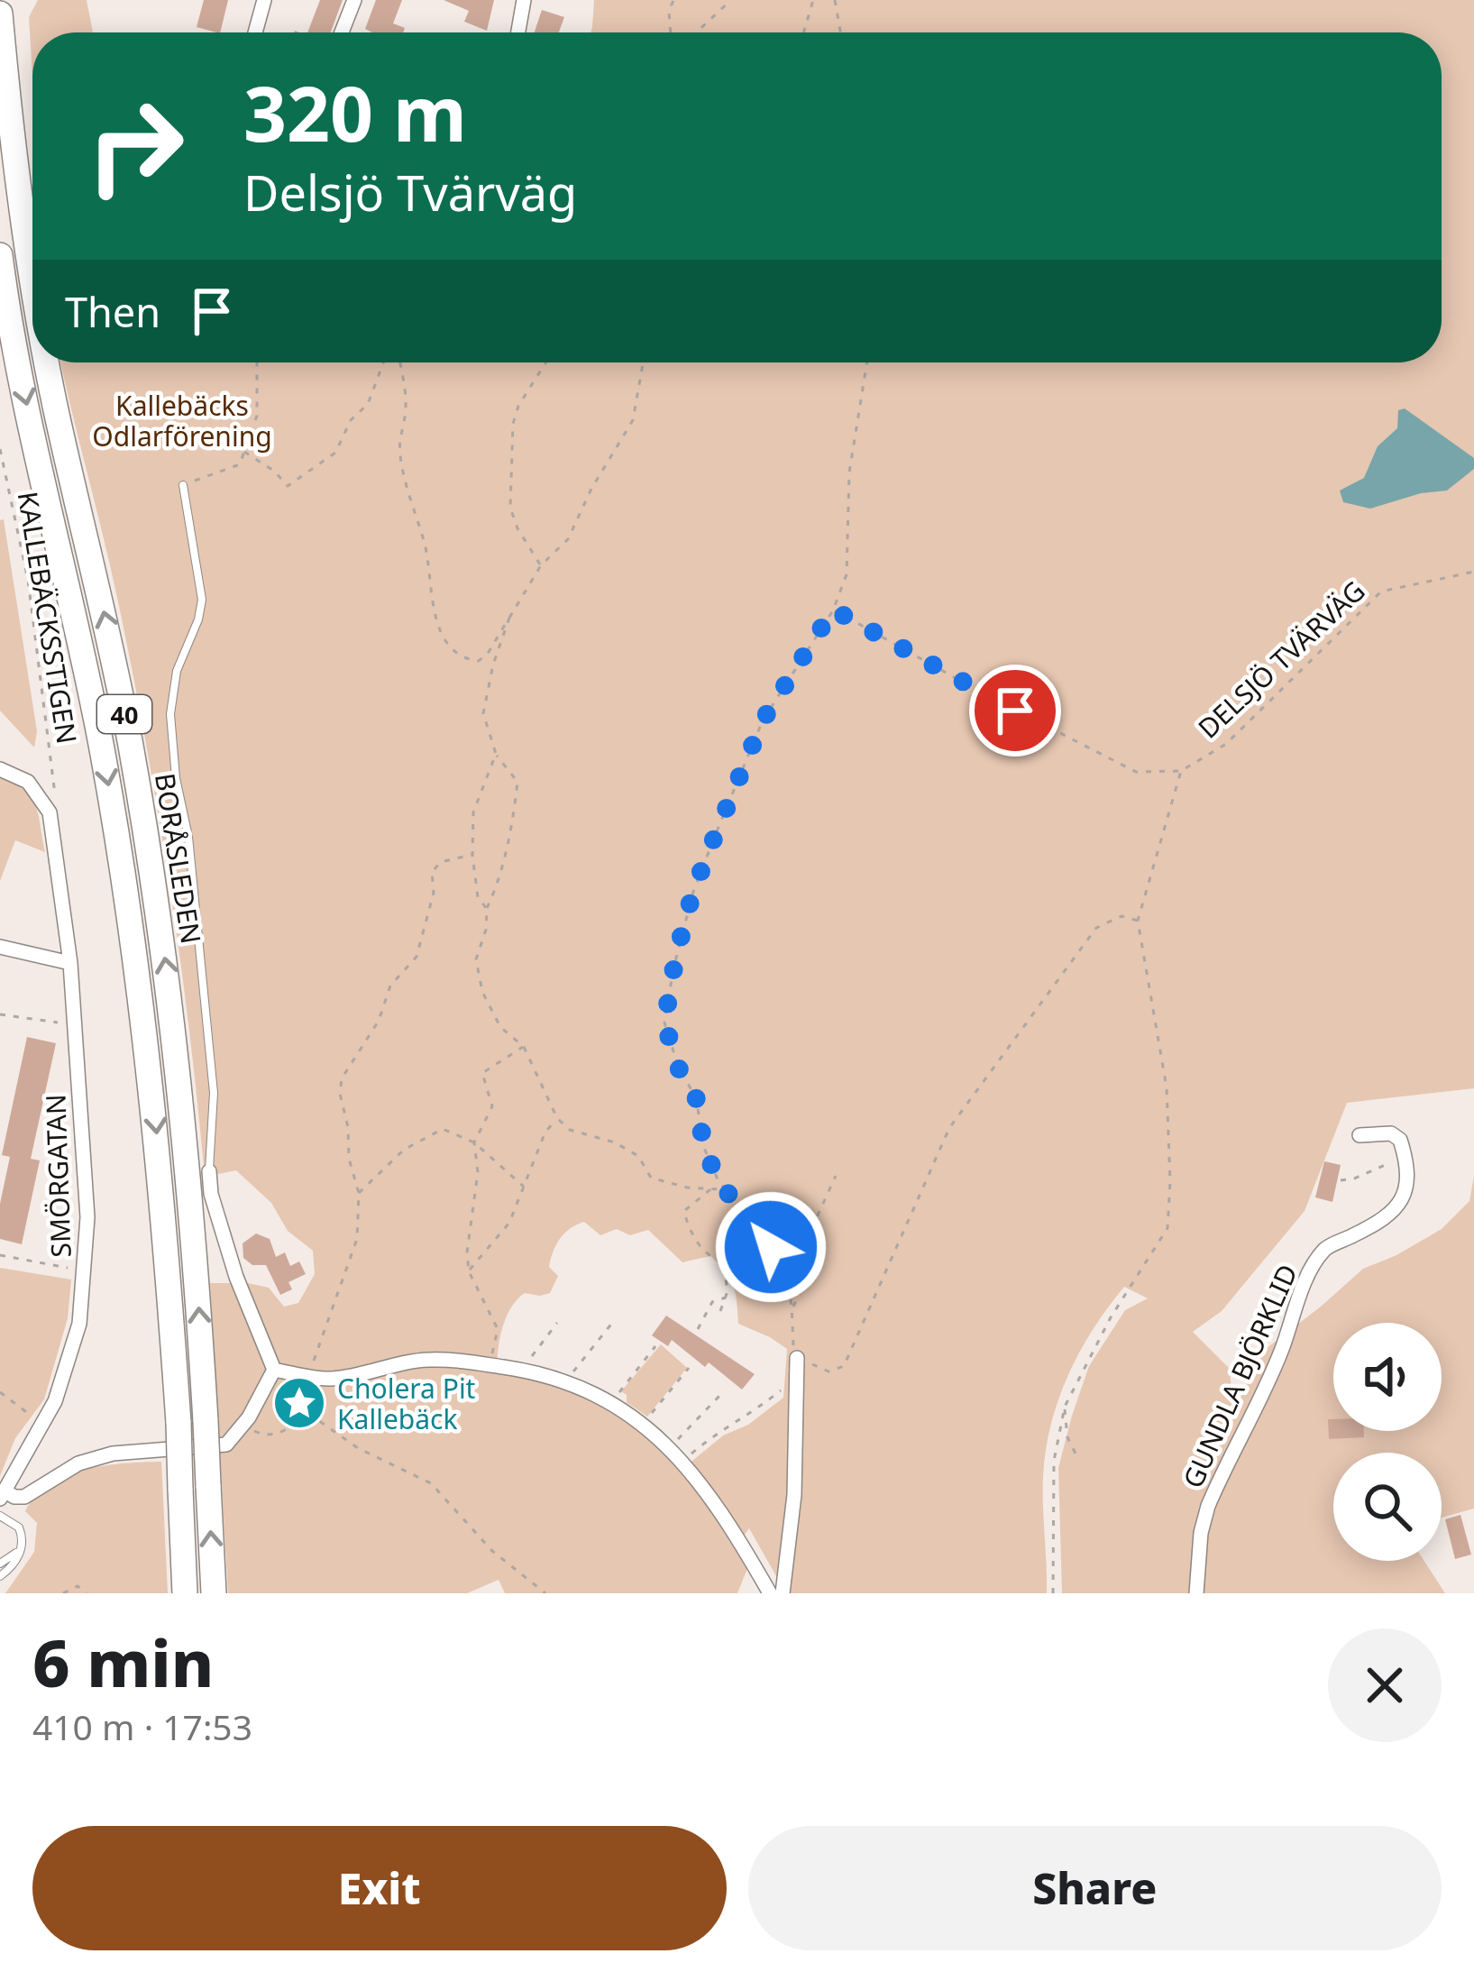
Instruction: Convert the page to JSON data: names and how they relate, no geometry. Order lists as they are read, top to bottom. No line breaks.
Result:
{"streets":{"highway":["40","BORÅSLEDEN"],"street":["SMÖRGATAN","GUNDLA BJÖRKLID"],"path":["KALLEBÄCKSSTIGEN","DELSJÖ TVÄRVÄG"]},"parks":["Kallebäcks Odlarförening"],"places":{"place":["Cholera Pit Kallebäck"]},"page":{"turn":["320 m","Delsjö Tvärväg"],"then":"Then","heading":["6 min","410 m · 17:53"],"buttons":["Exit","Share"]}}
